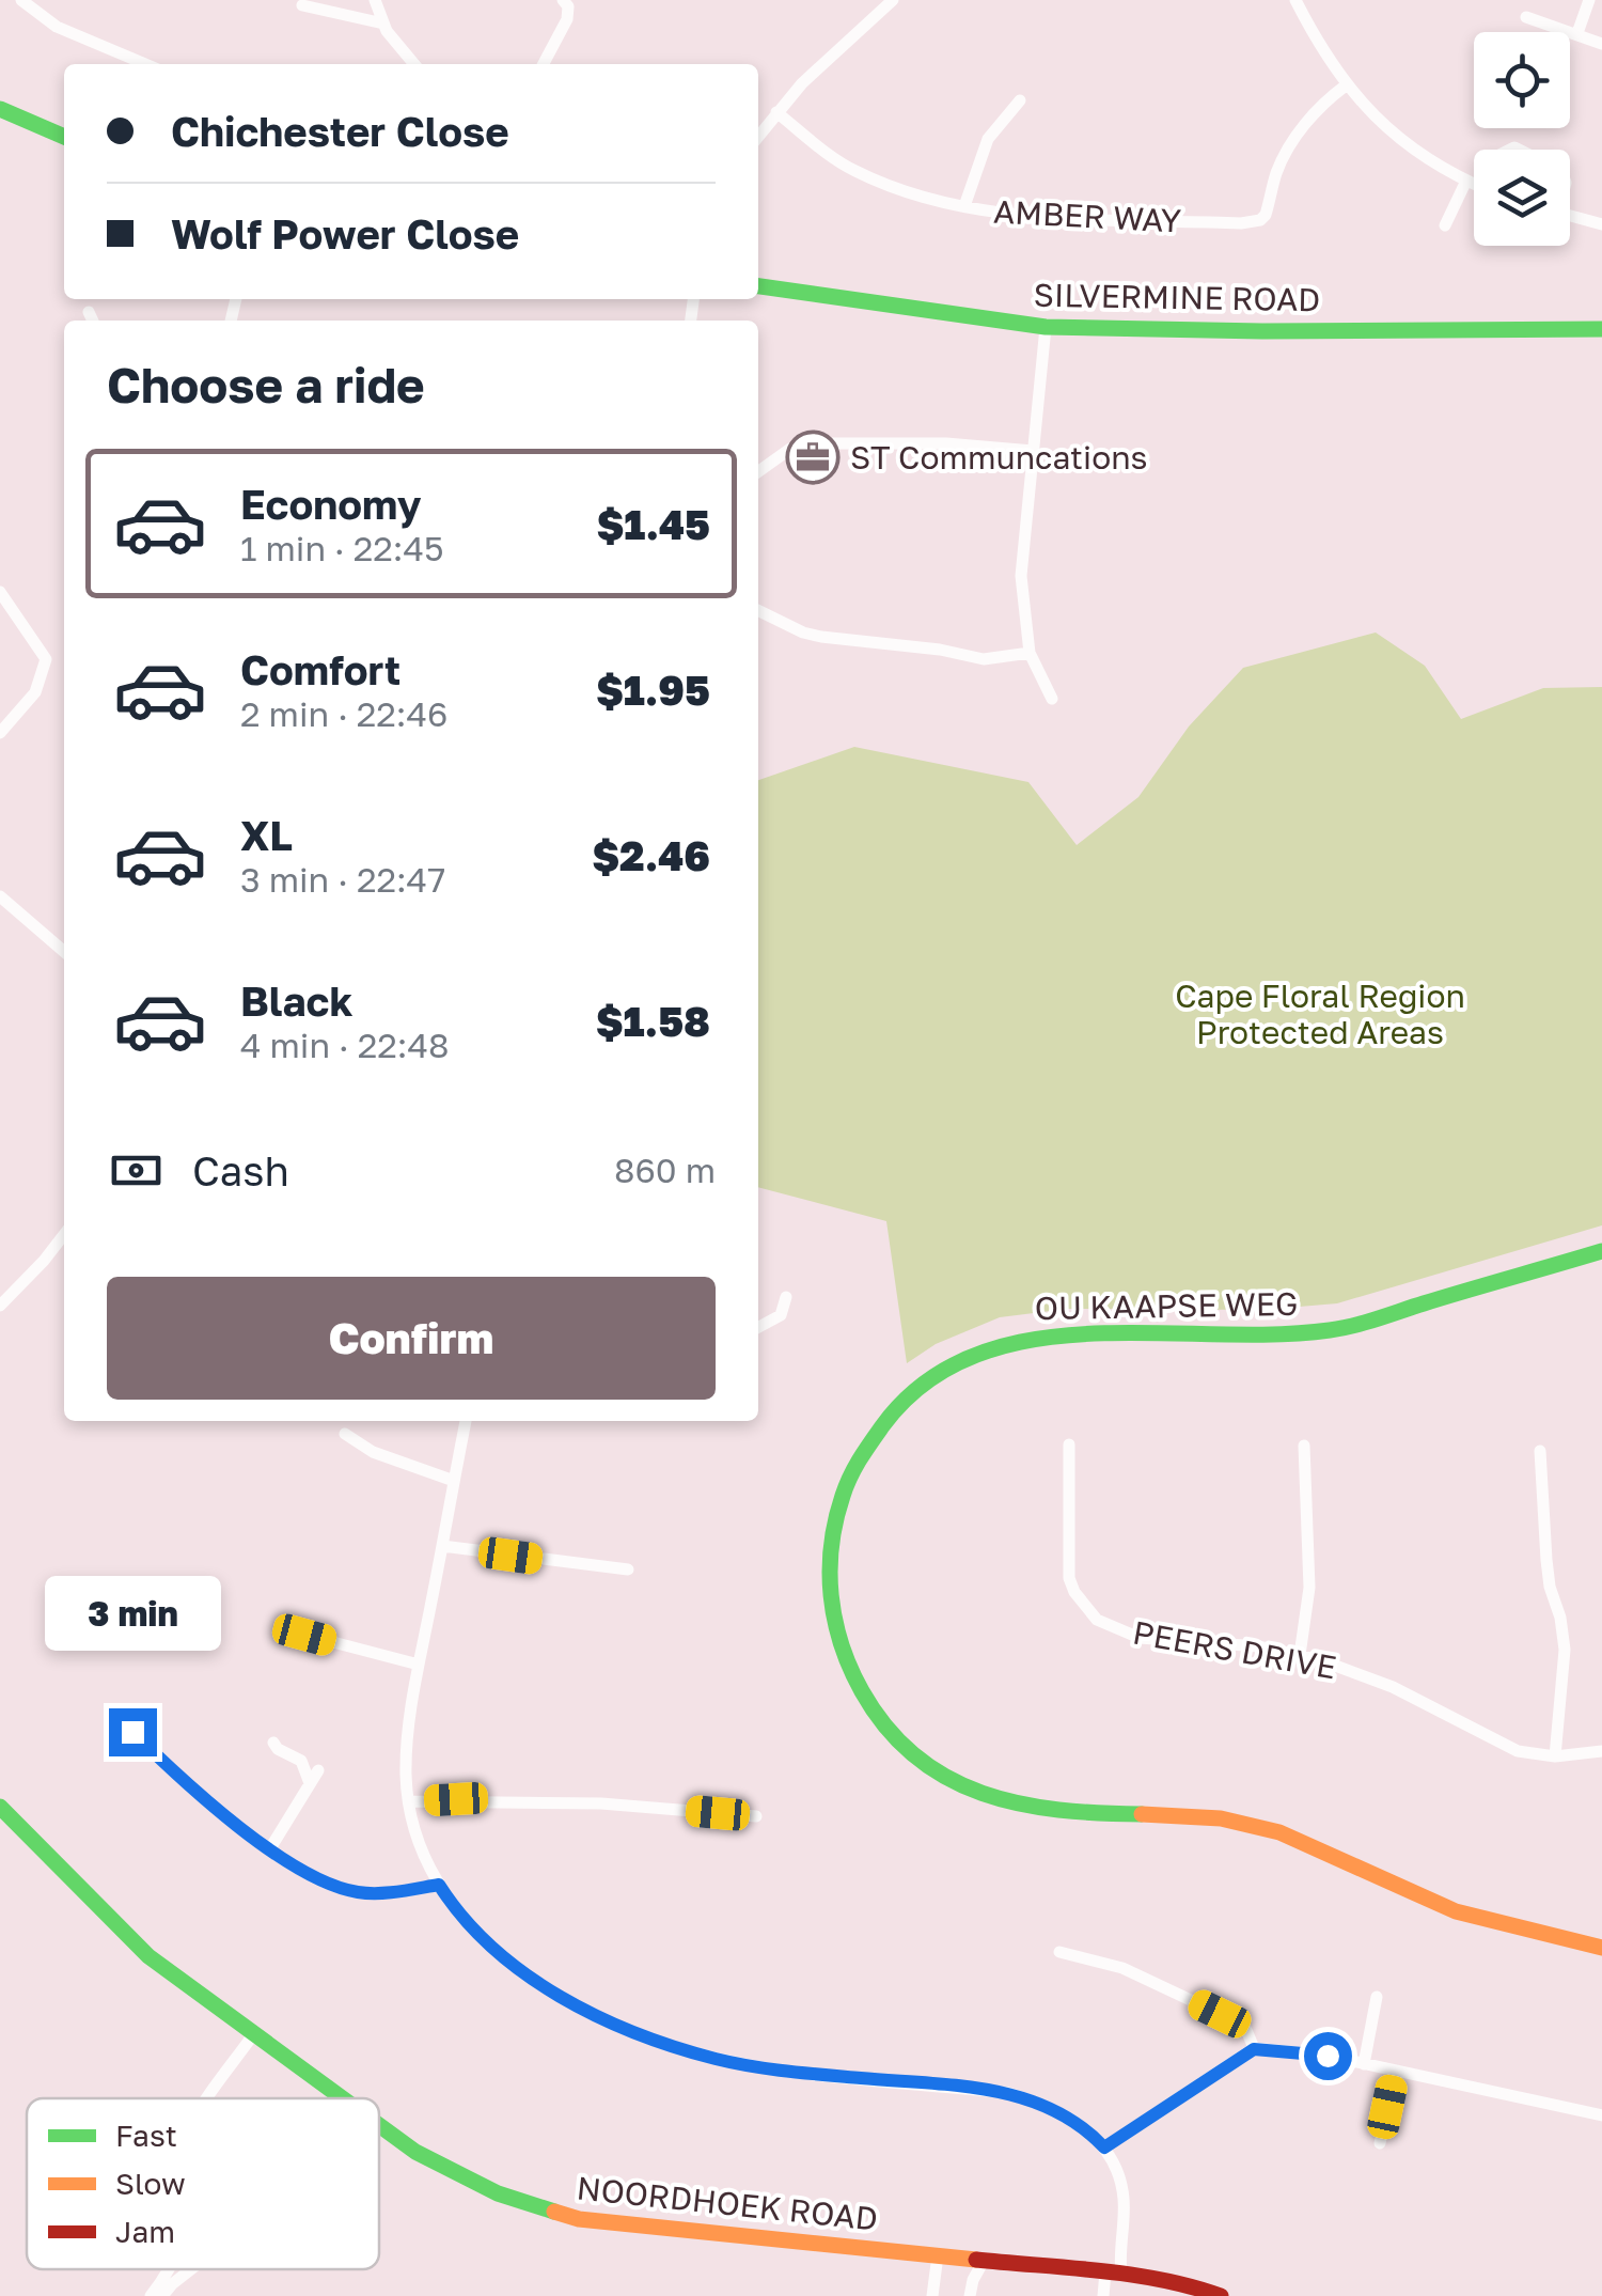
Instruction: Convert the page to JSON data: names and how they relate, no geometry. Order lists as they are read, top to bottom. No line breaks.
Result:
{"streets":{"main road":["SILVERMINE ROAD","OU KAAPSE WEG","NOORDHOEK ROAD"],"street":["AMBER WAY","PEERS DRIVE"]},"parks":["Cape Floral Region Protected Areas"],"places":{"office":["ST Communcations"]},"legend":["Fast","Slow","Jam"],"page":{"banner":["Chichester Close","Wolf Power Close"],"heading":"Choose a ride","list":[{"name":"Economy","note":"1 min · 22:45","value":"$1.45"},{"name":"Comfort","note":"2 min · 22:46","value":"$1.95"},{"name":"XL","note":"3 min · 22:47","value":"$2.46"},{"name":"Black","note":"4 min · 22:48","value":"$1.58"}],"pay":["Cash","860 m"],"buttons":"Confirm","bubble":"3 min"}}
